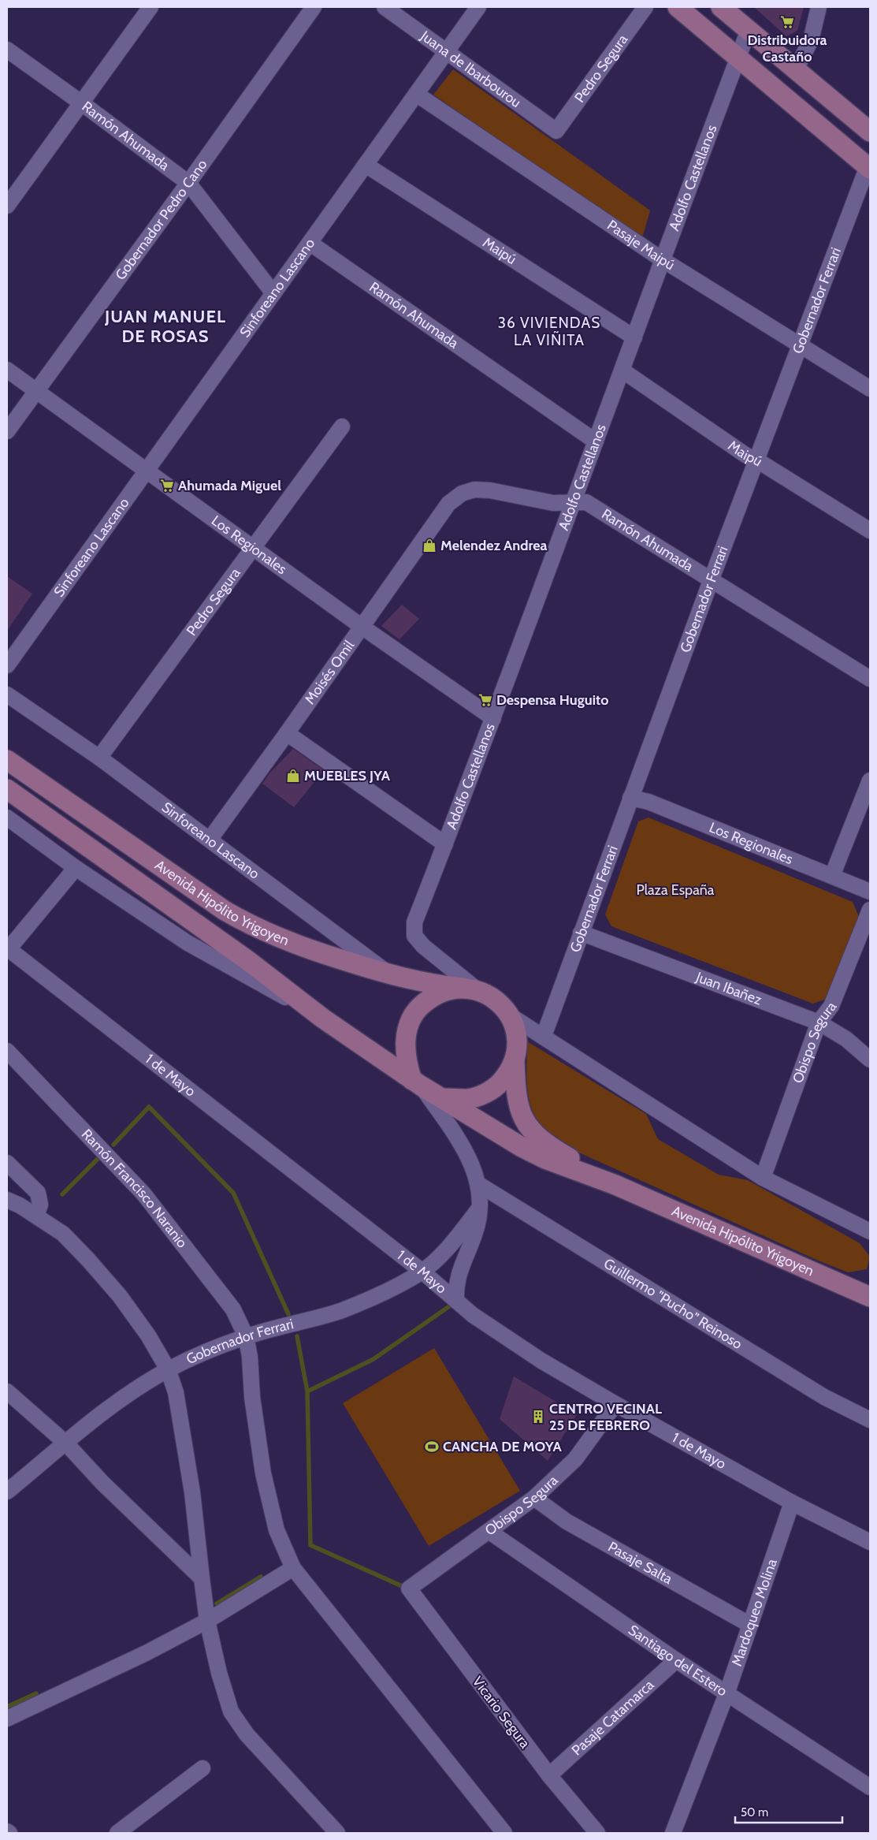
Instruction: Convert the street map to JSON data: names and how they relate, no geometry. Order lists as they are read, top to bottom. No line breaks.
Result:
{"streets":{"main road":["Avenida Hipólito Yrigoyen"],"street":["Juana de Ibarbourou","Pedro Segura","Ramón Ahumada","Adolfo Castellanos","Gobernador Pedro Cano","Pasaje Maipú","Maipú","Sinforeano Lascano","Gobernador Ferrari","Los Regionales","Moisés Omil","Juan Ibañez","Obispo Segura","1 de Mayo","Ramón Francisco Naranio","Guillermo \"Pucho\" Reinoso","Pasaje Salta","Mardoqueo Molina","Santiago del Estero","Vicario Segura","Pasaje Catamarca"]},"crossings":[["Juana de Ibarbourou","Pedro Segura"],["Juana de Ibarbourou","Sinforeano Lascano"],["Pedro Segura","Sinforeano Lascano"],["Pedro Segura","Los Regionales"],["Ramón Ahumada","Adolfo Castellanos"],["Ramón Ahumada","Gobernador Pedro Cano"],["Ramón Ahumada","Sinforeano Lascano"],["Ramón Ahumada","Gobernador Ferrari"],["Ramón Ahumada","Moisés Omil"],["Adolfo Castellanos","Pasaje Maipú"],["Adolfo Castellanos","Maipú"],["Adolfo Castellanos","Los Regionales"],["Adolfo Castellanos","Avenida Hipólito Yrigoyen"],["Gobernador Pedro Cano","Los Regionales"],["Pasaje Maipú","Sinforeano Lascano"],["Pasaje Maipú","Gobernador Ferrari"],["Maipú","Sinforeano Lascano"],["Maipú","Gobernador Ferrari"],["Sinforeano Lascano","Los Regionales"],["Sinforeano Lascano","Moisés Omil"],["Sinforeano Lascano","Avenida Hipólito Yrigoyen"],["Gobernador Ferrari","Los Regionales"],["Gobernador Ferrari","Juan Ibañez"],["Gobernador Ferrari","1 de Mayo"],["Gobernador Ferrari","Ramón Francisco Naranio"],["Los Regionales","Moisés Omil"],["Juan Ibañez","Obispo Segura"],["Obispo Segura","1 de Mayo"],["Obispo Segura","Pasaje Salta"],["Obispo Segura","Santiago del Estero"],["Obispo Segura","Vicario Segura"],["1 de Mayo","Mardoqueo Molina"],["Pasaje Salta","Mardoqueo Molina"],["Mardoqueo Molina","Santiago del Estero"],["Santiago del Estero","Pasaje Catamarca"],["Vicario Segura","Pasaje Catamarca"]],"districts":["JUAN MANUEL DE ROSAS","36 VIVIENDAS LA VIÑITA"],"parks":["Plaza España"],"places":{"supermarket":["Distribuidora Castaño","Ahumada Miguel","Despensa Huguito"],"shop":["Melendez Andrea","MUEBLES JYA"],"building":["CENTRO VECINAL 25 DE FEBRERO"],"sports":["CANCHA DE MOYA"]},"scale_bar":"50 m"}
